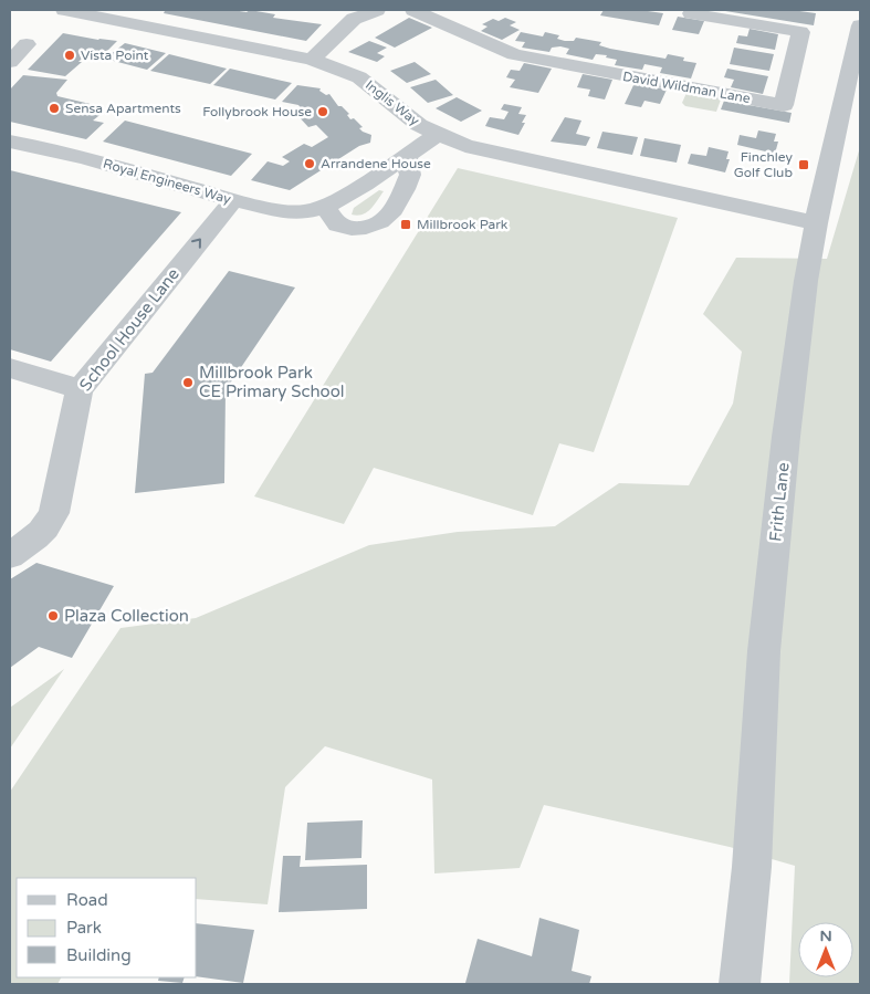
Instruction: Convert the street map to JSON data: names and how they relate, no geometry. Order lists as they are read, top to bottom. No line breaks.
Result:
{"streets":{"street":["David Wildman Lane","Inglis Way","Royal Engineers Way","School House Lane","Frith Lane"]},"crossings":[["Inglis Way","Royal Engineers Way"],["Inglis Way","Frith Lane"],["Royal Engineers Way","School House Lane"]],"one_way":["School House Lane"],"places":{"other":["Vista Point","Sensa Apartments","Follybrook House","Arrandene House","Millbrook Park CE Primary School","Plaza Collection"],"transit":["Finchley Golf Club","Millbrook Park"]},"legend":["Road","Park","Building"],"north":"top"}
